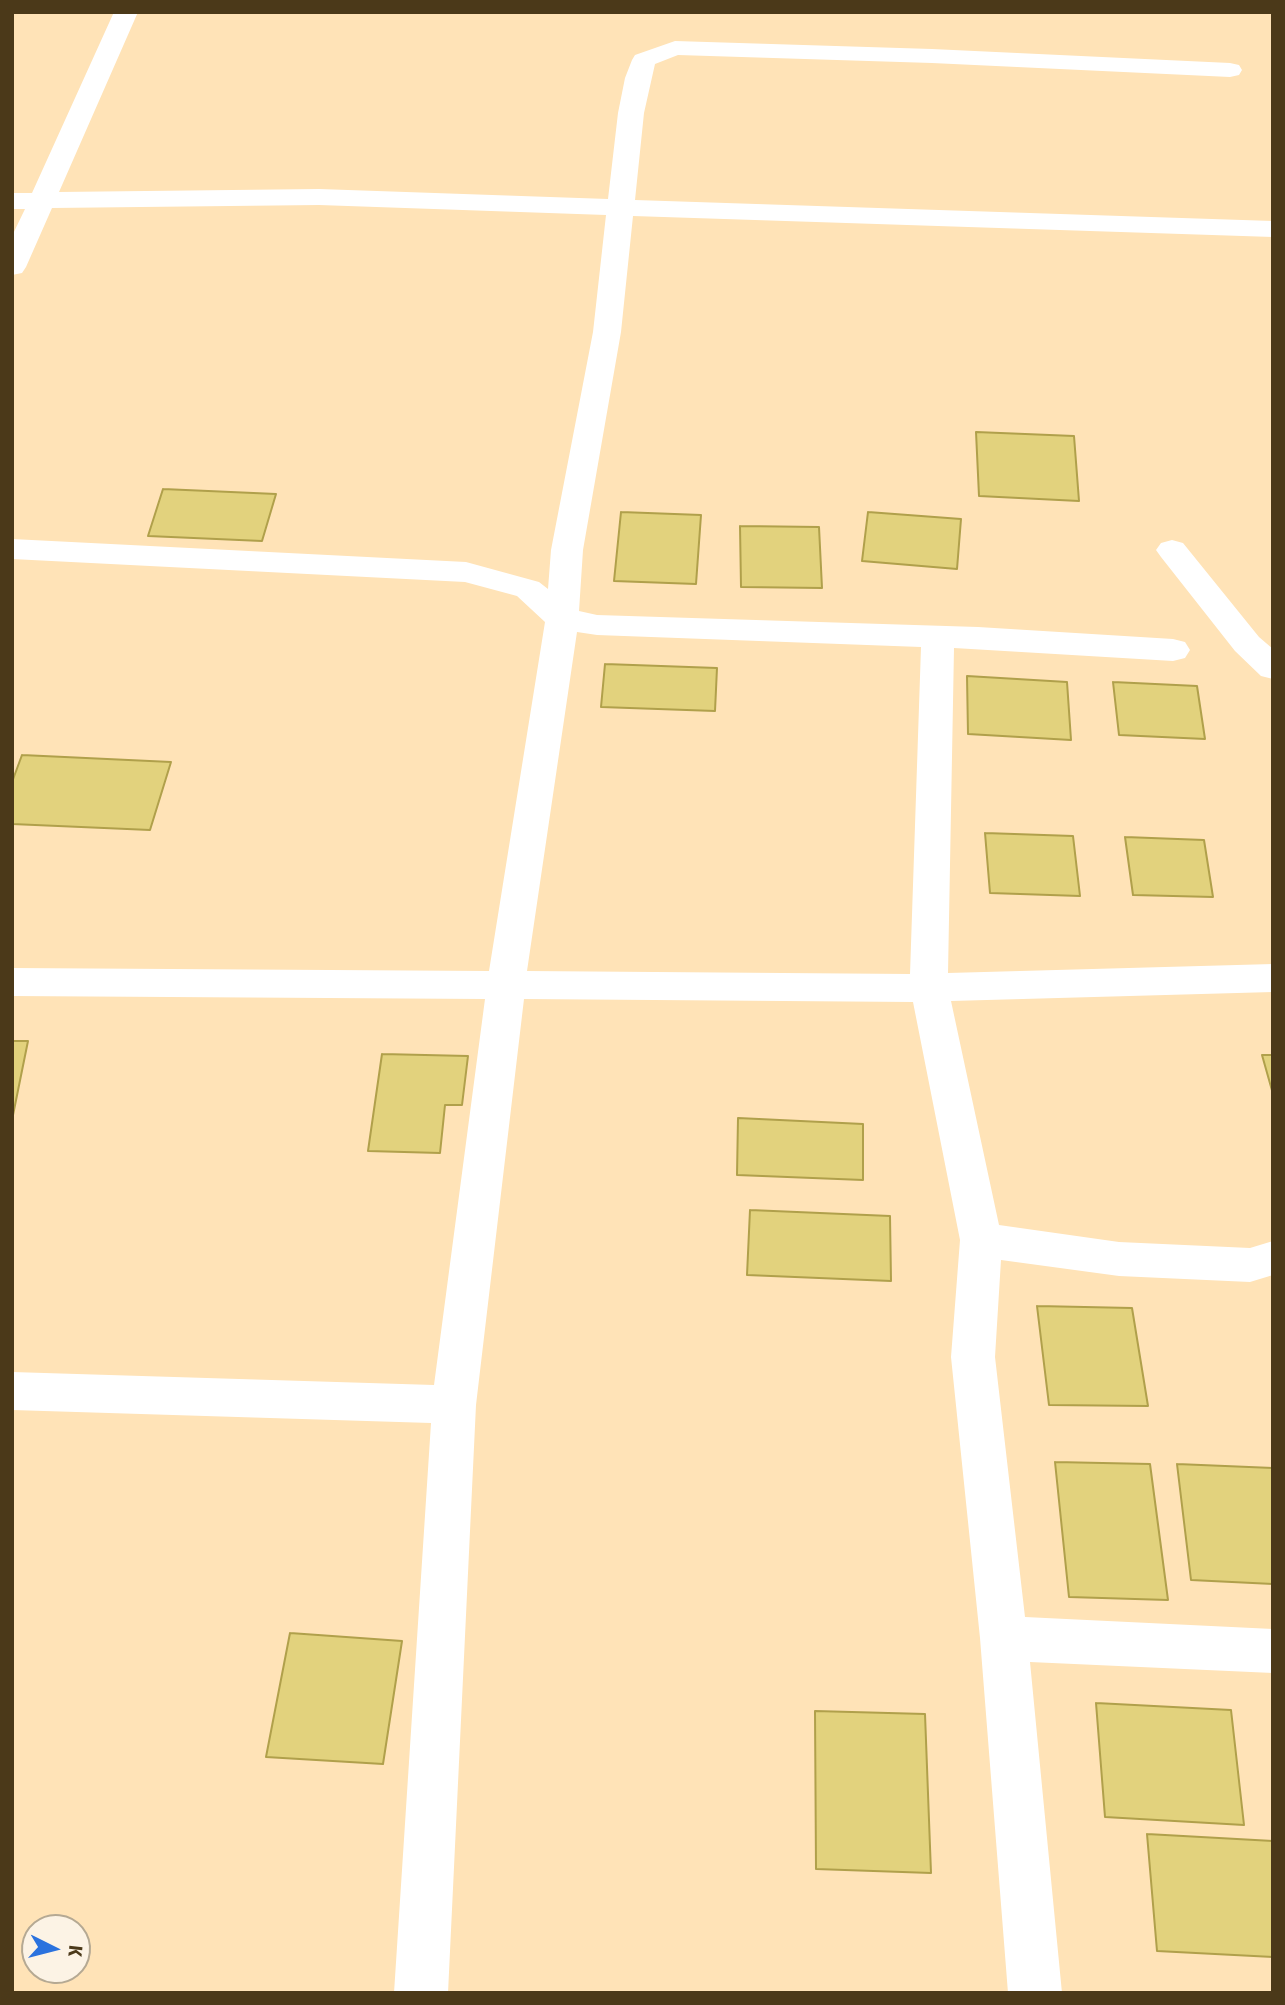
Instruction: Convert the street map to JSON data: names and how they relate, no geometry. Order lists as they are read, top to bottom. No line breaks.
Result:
{"north":"right"}
